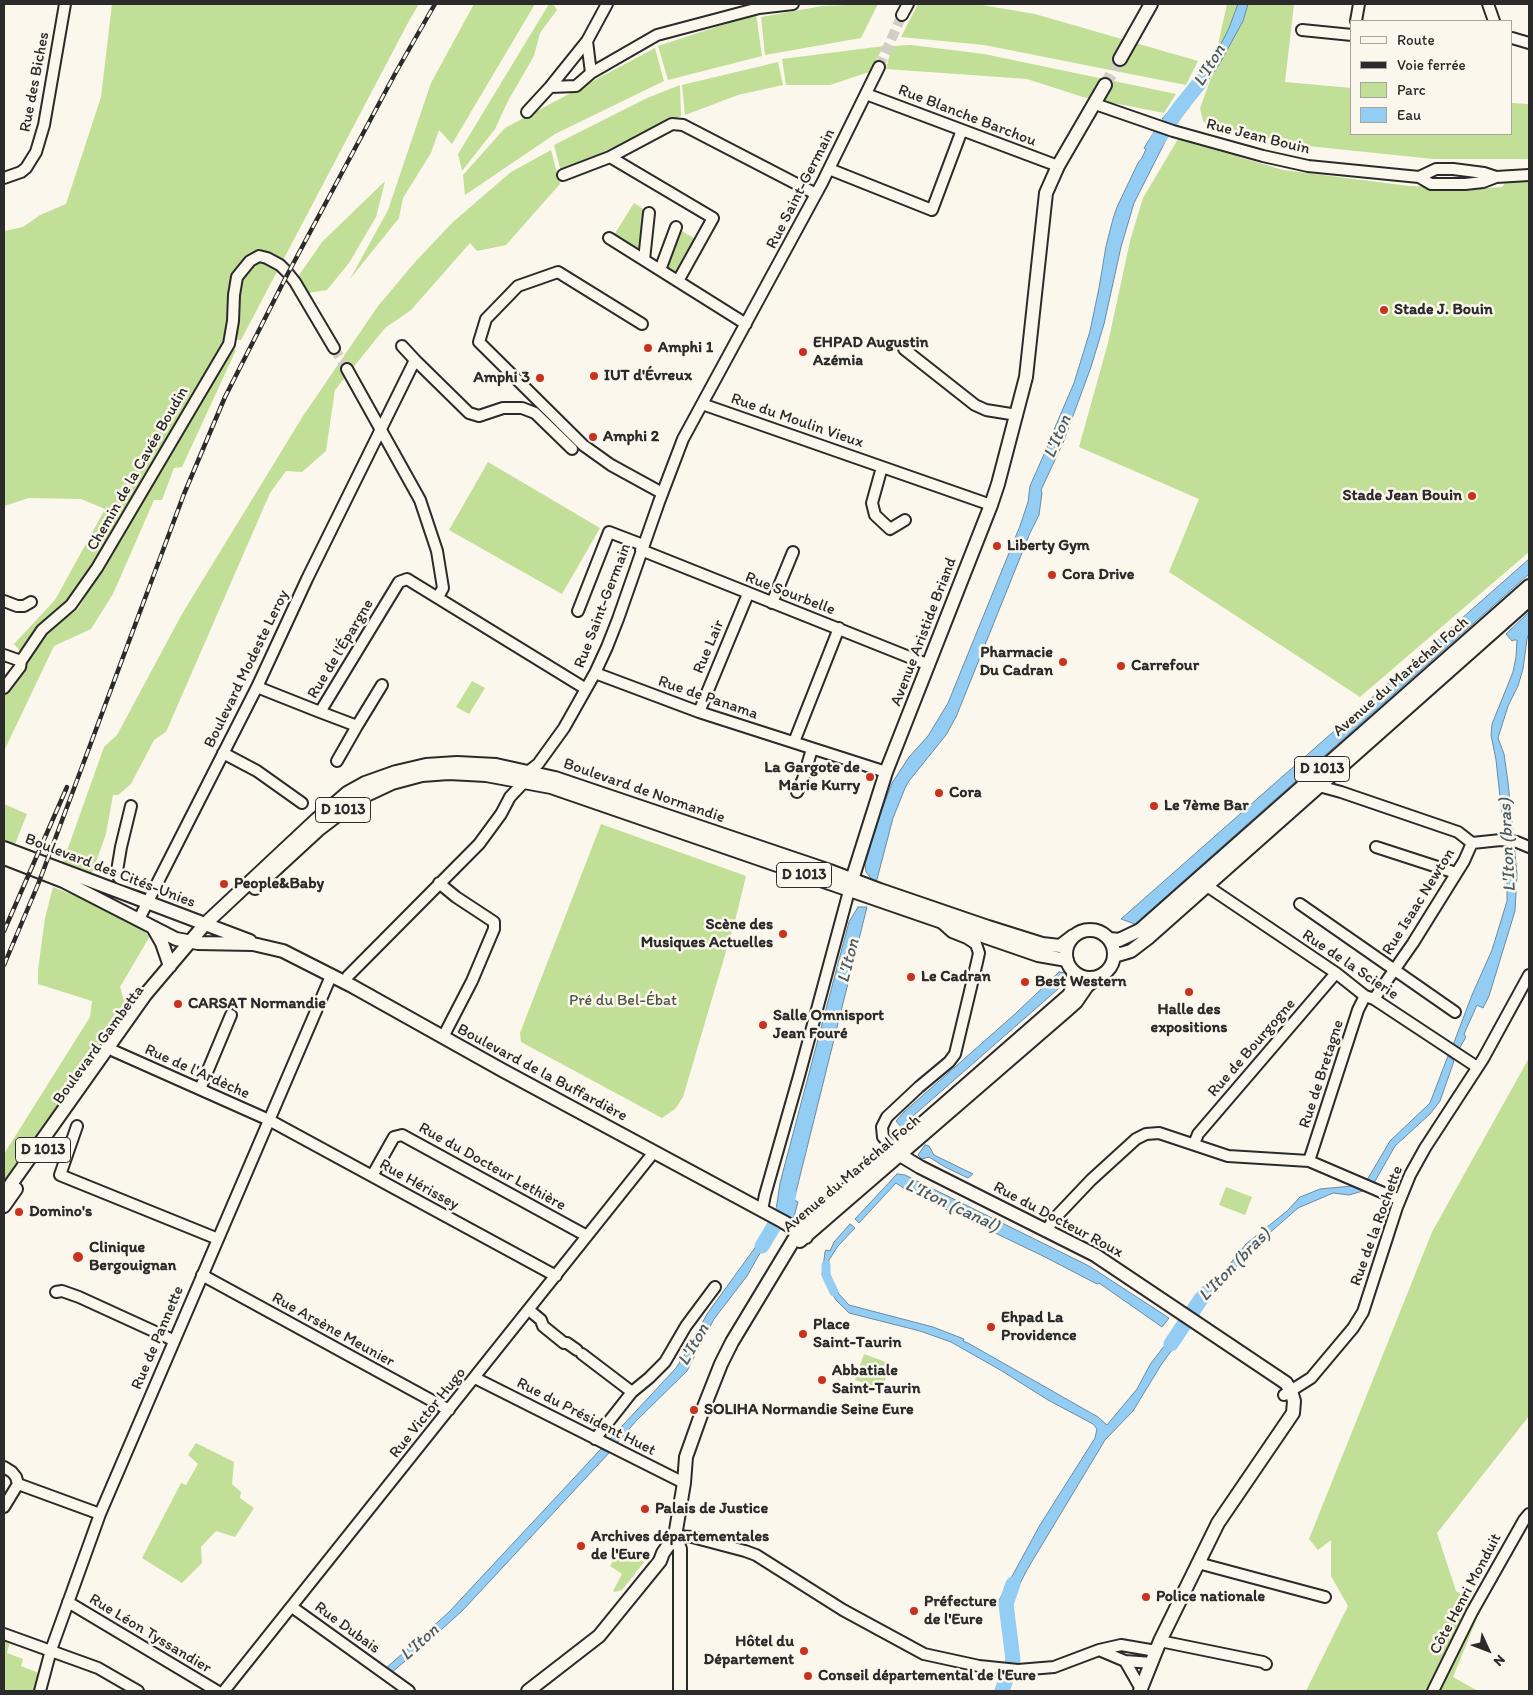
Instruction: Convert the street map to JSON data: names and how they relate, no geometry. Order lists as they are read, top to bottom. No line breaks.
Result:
{"streets":{"main road":["Avenue Aristide Briand","Avenue du Maréchal Foch","D 1013","Boulevard de Normandie","Boulevard des Cités-Unies","Boulevard Gambetta","Boulevard de la Buffardière","Rue du Docteur Roux"],"street":["Rue des Biches","Rue Blanche Barchou","Rue Jean Bouin","Rue Saint-Germain","Rue du Moulin Vieux","Chemin de la Cavée Boudin","Rue Sourbelle","Rue Lair","Rue de l'Épargne","Boulevard Modeste Leroy","Rue de Panama","Rue Isaac Newton","Rue de la Scierie","Rue de Bourgogne","Rue de l'Ardèche","Rue de Bretagne","Rue du Docteur Lethière","Rue Hérissey","Rue de la Rochette","Rue Arsène Meunier","Rue de Pannette","Rue Victor Hugo","Rue du Président Huet","Côte Henri Monduit","Rue Dubais","Rue Léon Tyssandier"]},"crossings":[["Rue Blanche Barchou","Rue Saint-Germain"],["Rue Blanche Barchou","Avenue Aristide Briand"],["Rue Jean Bouin","Avenue Aristide Briand"],["Rue Saint-Germain","Rue du Moulin Vieux"],["Rue Saint-Germain","Rue Sourbelle"],["Rue Saint-Germain","Rue de Panama"],["Rue Saint-Germain","Boulevard de Normandie"],["Rue Saint-Germain","Boulevard de la Buffardière"],["Rue du Moulin Vieux","Avenue Aristide Briand"],["Rue Sourbelle","Avenue Aristide Briand"],["Rue Sourbelle","Rue Lair"],["Avenue Aristide Briand","Rue de Panama"],["Avenue Aristide Briand","Boulevard de Normandie"],["Avenue Aristide Briand","Boulevard de la Buffardière"],["Rue Lair","Rue de Panama"],["Rue de l'Épargne","Boulevard Modeste Leroy"],["Boulevard Modeste Leroy","Boulevard des Cités-Unies"],["Avenue du Maréchal Foch","Boulevard de Normandie"],["Avenue du Maréchal Foch","Rue de la Scierie"],["Avenue du Maréchal Foch","Boulevard de la Buffardière"],["Avenue du Maréchal Foch","Rue du Docteur Roux"],["Avenue du Maréchal Foch","Rue du Président Huet"],["D 1013","Boulevard des Cités-Unies"],["D 1013","Boulevard Gambetta"],["D 1013","Boulevard de la Buffardière"],["Boulevard de Normandie","Boulevard Gambetta"],["Boulevard des Cités-Unies","Boulevard Gambetta"],["Boulevard des Cités-Unies","Boulevard de la Buffardière"],["Rue Isaac Newton","Rue de la Scierie"],["Rue Isaac Newton","Rue de Bretagne"],["Rue de la Scierie","Rue de Bourgogne"],["Rue de la Scierie","Rue de Bretagne"],["Rue de la Scierie","Rue de la Rochette"],["Boulevard Gambetta","Rue de l'Ardèche"],["Boulevard Gambetta","Boulevard de la Buffardière"],["Rue de l'Ardèche","Rue Hérissey"],["Rue de l'Ardèche","Rue de Pannette"],["Boulevard de la Buffardière","Rue de Pannette"],["Boulevard de la Buffardière","Rue Victor Hugo"],["Rue du Docteur Lethière","Rue Hérissey"],["Rue du Docteur Lethière","Rue Victor Hugo"],["Rue Hérissey","Rue de Pannette"],["Rue Hérissey","Rue Victor Hugo"],["Rue du Docteur Roux","Rue de la Rochette"],["Rue Arsène Meunier","Rue de Pannette"],["Rue Arsène Meunier","Rue Victor Hugo"],["Rue de Pannette","Rue Léon Tyssandier"],["Rue Victor Hugo","Rue du Président Huet"],["Rue Victor Hugo","Rue Dubais"]],"water":["L'Iton","L'Iton (bras)","L'Iton (canal)"],"parks":["Pré du Bel-Ébat"],"places":["Stade J. Bouin","Amphi 1","EHPAD Augustin Azémia","IUT d'Évreux","Amphi 3","Amphi 2","Stade Jean Bouin","Liberty Gym","Cora Drive","Pharmacie Du Cadran","Carrefour","La Gargote de Marie Kurry","Cora","Le 7ème Bar","People&Baby","Scène des Musiques Actuelles","Le Cadran","Best Western","Halle des expositions","CARSAT Normandie","Salle Omnisport Jean Fouré","Domino's","Clinique Bergouignan","Ehpad La Providence","Place Saint-Taurin","Abbatiale Saint-Taurin","SOLIHA Normandie Seine Eure","Palais de Justice","Archives départementales de l'Eure","Police nationale","Préfecture de l'Eure","Hôtel du Département","Conseil départemental de l'Eure"],"legend":["Route","Voie ferrée","Parc","Eau"],"north":"bottom right"}
